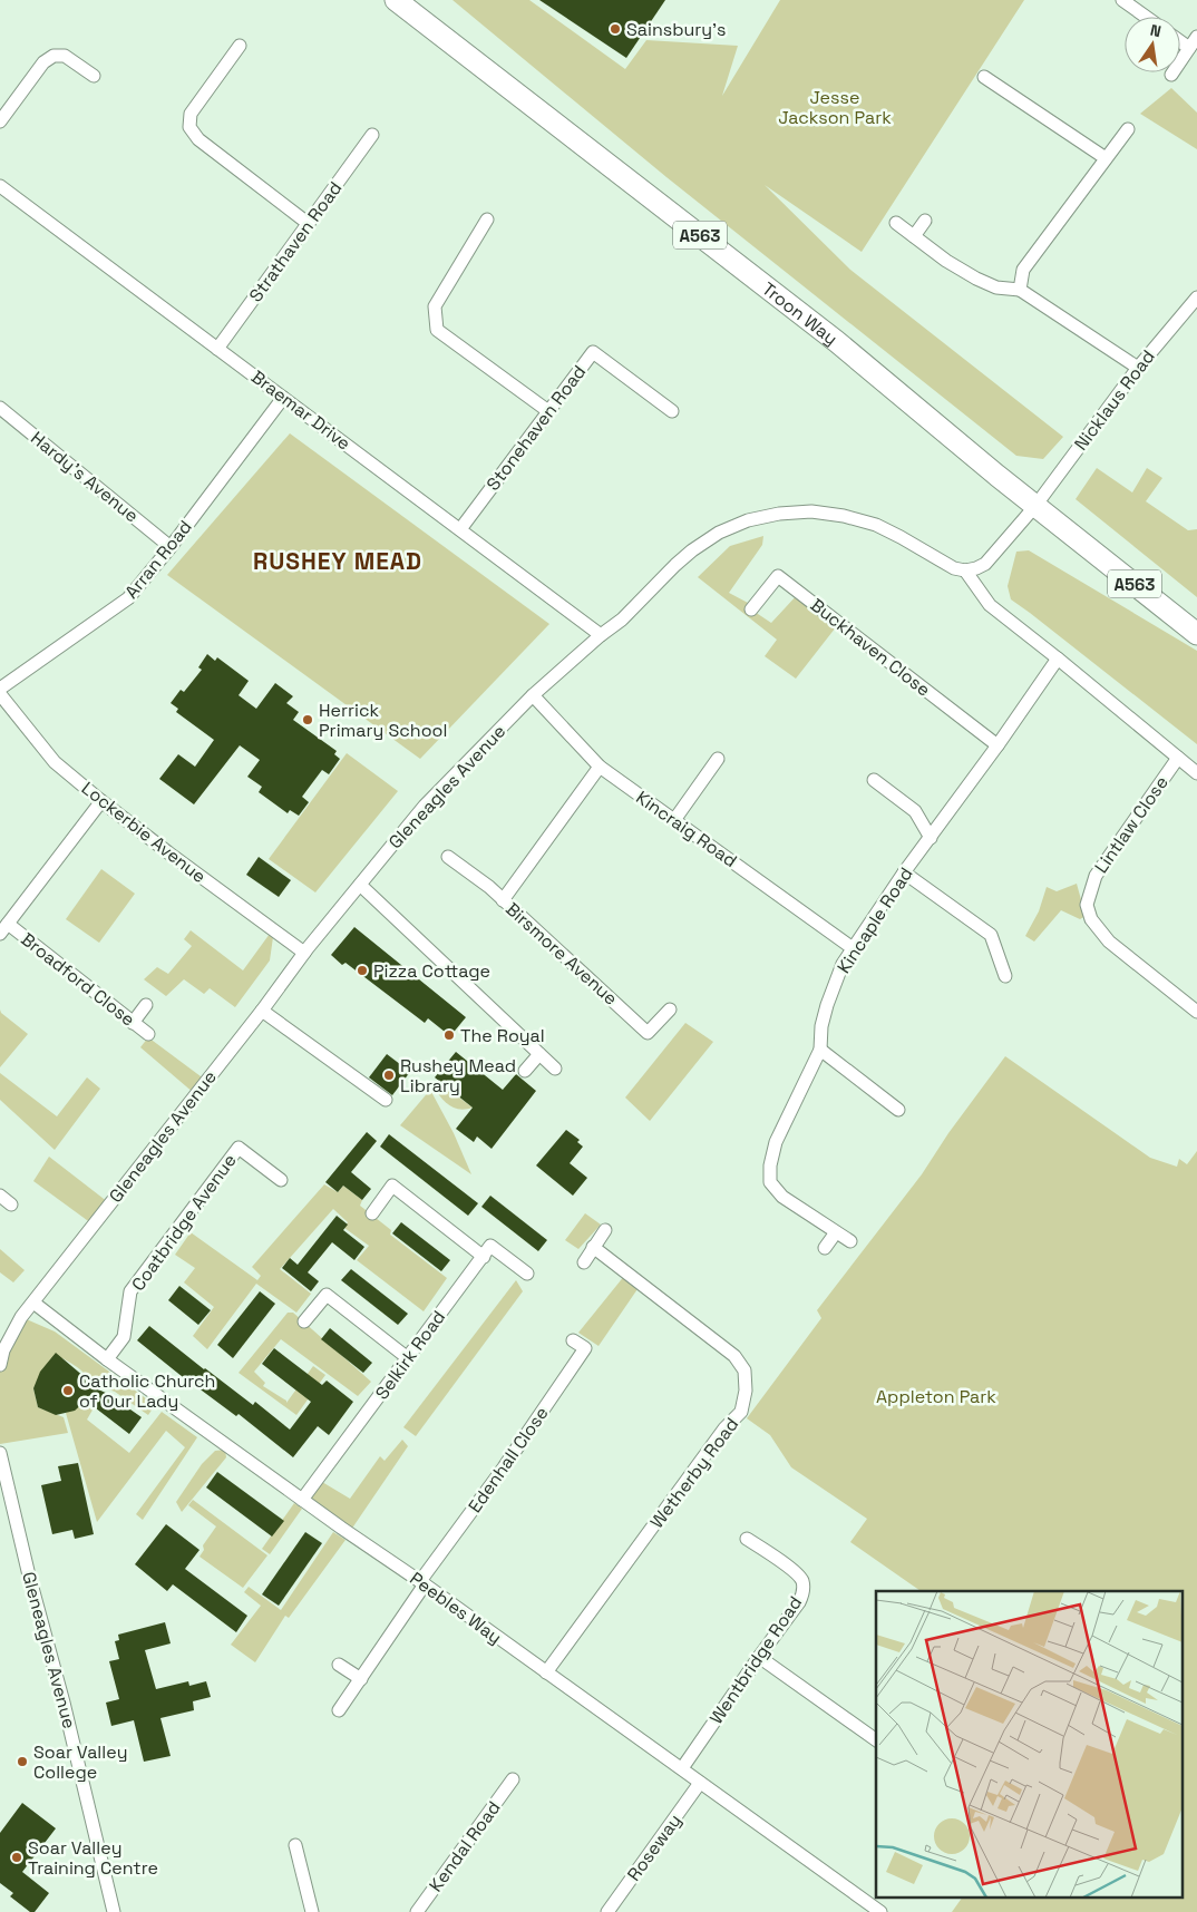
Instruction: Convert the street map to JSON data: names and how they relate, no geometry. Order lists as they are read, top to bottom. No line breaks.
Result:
{"streets":{"highway":["A563","Troon Way"],"street":["Strathaven Road","Nicklaus Road","Braemar Drive","Stonehaven Road","Hardy's Avenue","Arran Road","Buckhaven Close","Gleneagles Avenue","Lintlaw Close","Kincraig Road","Lockerbie Avenue","Kincaple Road","Birsmore Avenue","Broadford Close","Coatbridge Avenue","Selkirk Road","Edenhall Close","Wetherby Road","Peebles Way","Wentbridge Road","Kendal Road","Roseway"]},"crossings":[["Strathaven Road","Braemar Drive"],["Troon Way","Nicklaus Road"],["Braemar Drive","Stonehaven Road"],["Braemar Drive","Arran Road"],["Braemar Drive","Gleneagles Avenue"],["Hardy's Avenue","Arran Road"],["Buckhaven Close","Kincaple Road"],["Gleneagles Avenue","Kincraig Road"],["Gleneagles Avenue","Lockerbie Avenue"],["Gleneagles Avenue","Peebles Way"],["Kincraig Road","Kincaple Road"],["Coatbridge Avenue","Peebles Way"],["Selkirk Road","Peebles Way"],["Edenhall Close","Peebles Way"],["Wetherby Road","Peebles Way"],["Peebles Way","Wentbridge Road"],["Peebles Way","Roseway"]],"districts":["RUSHEY MEAD"],"parks":["Jesse Jackson Park","Appleton Park"],"places":["Sainsbury's","Herrick Primary School","Pizza Cottage","The Royal","Rushey Mead Library","Catholic Church of Our Lady","Soar Valley College","Soar Valley Training Centre"],"north":"top"}
